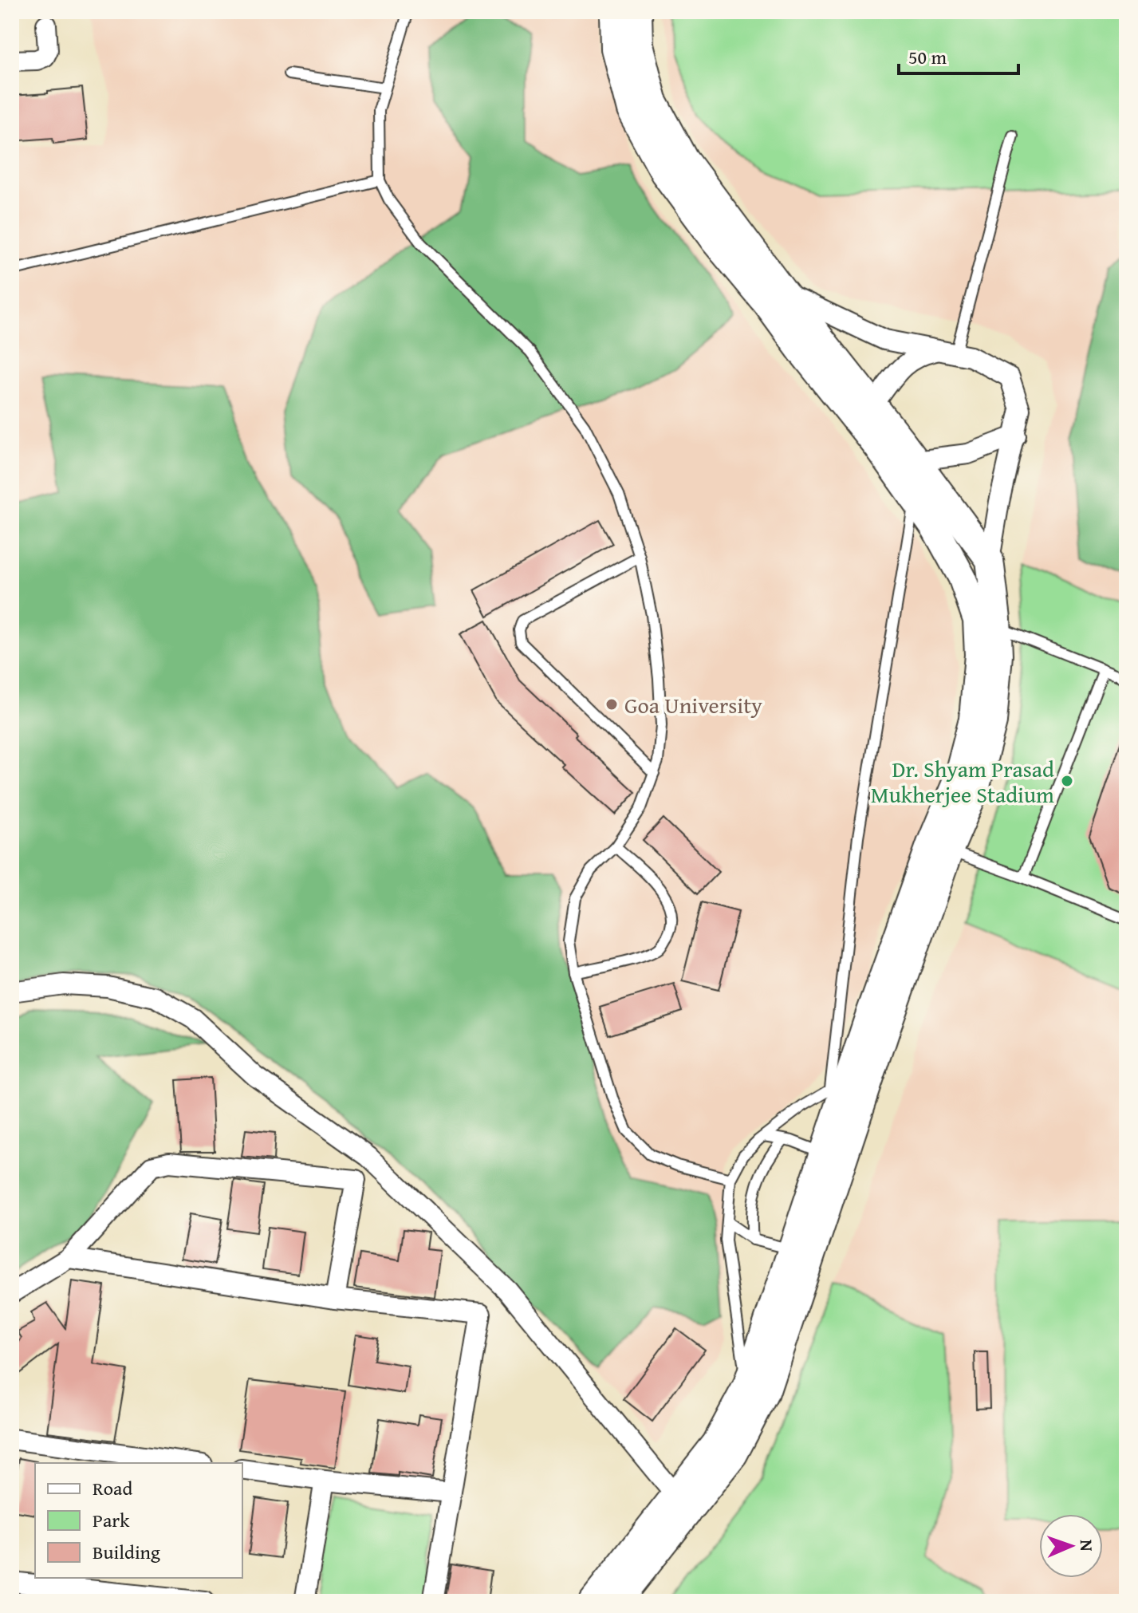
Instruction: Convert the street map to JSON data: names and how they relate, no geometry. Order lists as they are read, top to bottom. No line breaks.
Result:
{"places":["Goa University","Dr. Shyam Prasad Mukherjee Stadium"],"legend":["Road","Park","Building"],"scale_bar":"50 m","north":"right"}
